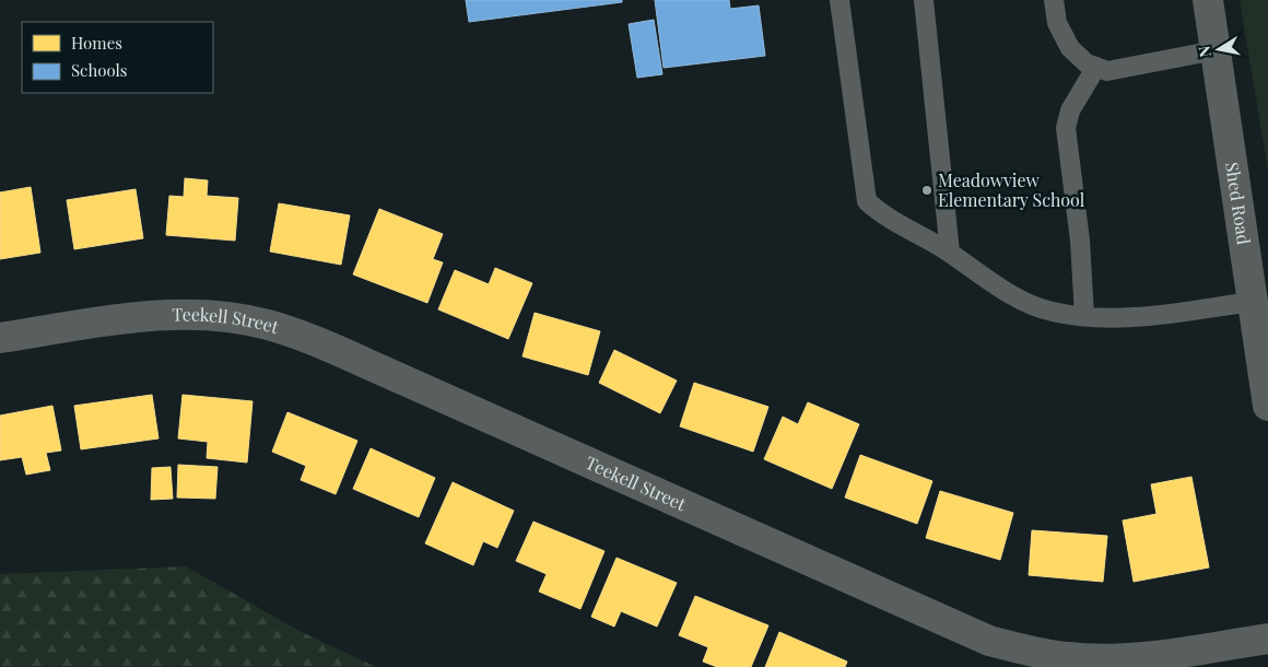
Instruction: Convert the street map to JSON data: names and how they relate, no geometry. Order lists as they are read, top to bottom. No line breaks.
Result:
{"streets":{"street":["Shed Road","Teekell Street"]},"places":["Meadowview Elementary School"],"legend":["Homes","Schools"],"north":"left"}
